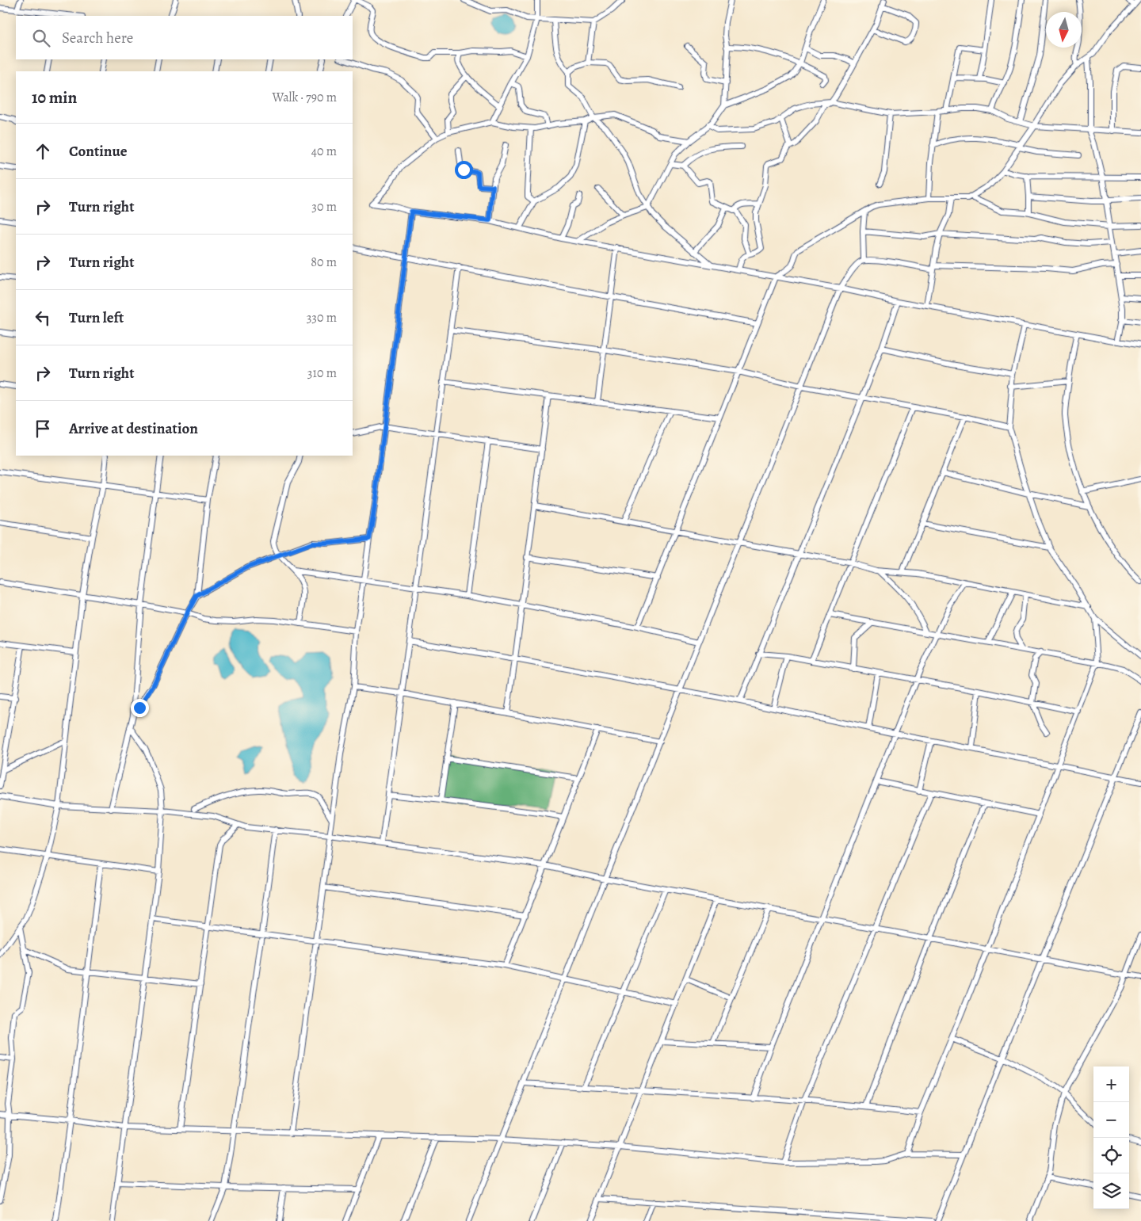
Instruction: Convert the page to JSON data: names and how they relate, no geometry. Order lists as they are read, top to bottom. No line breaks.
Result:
{"north":"bottom","page":{"search":"Search here","heading":["10 min","Walk · 790 m"],"list":[["Continue","40 m"],["Turn right","30 m"],["Turn right","80 m"],["Turn left","330 m"],["Turn right","310 m"],"Arrive at destination"],"map_buttons":["+","−"]}}
